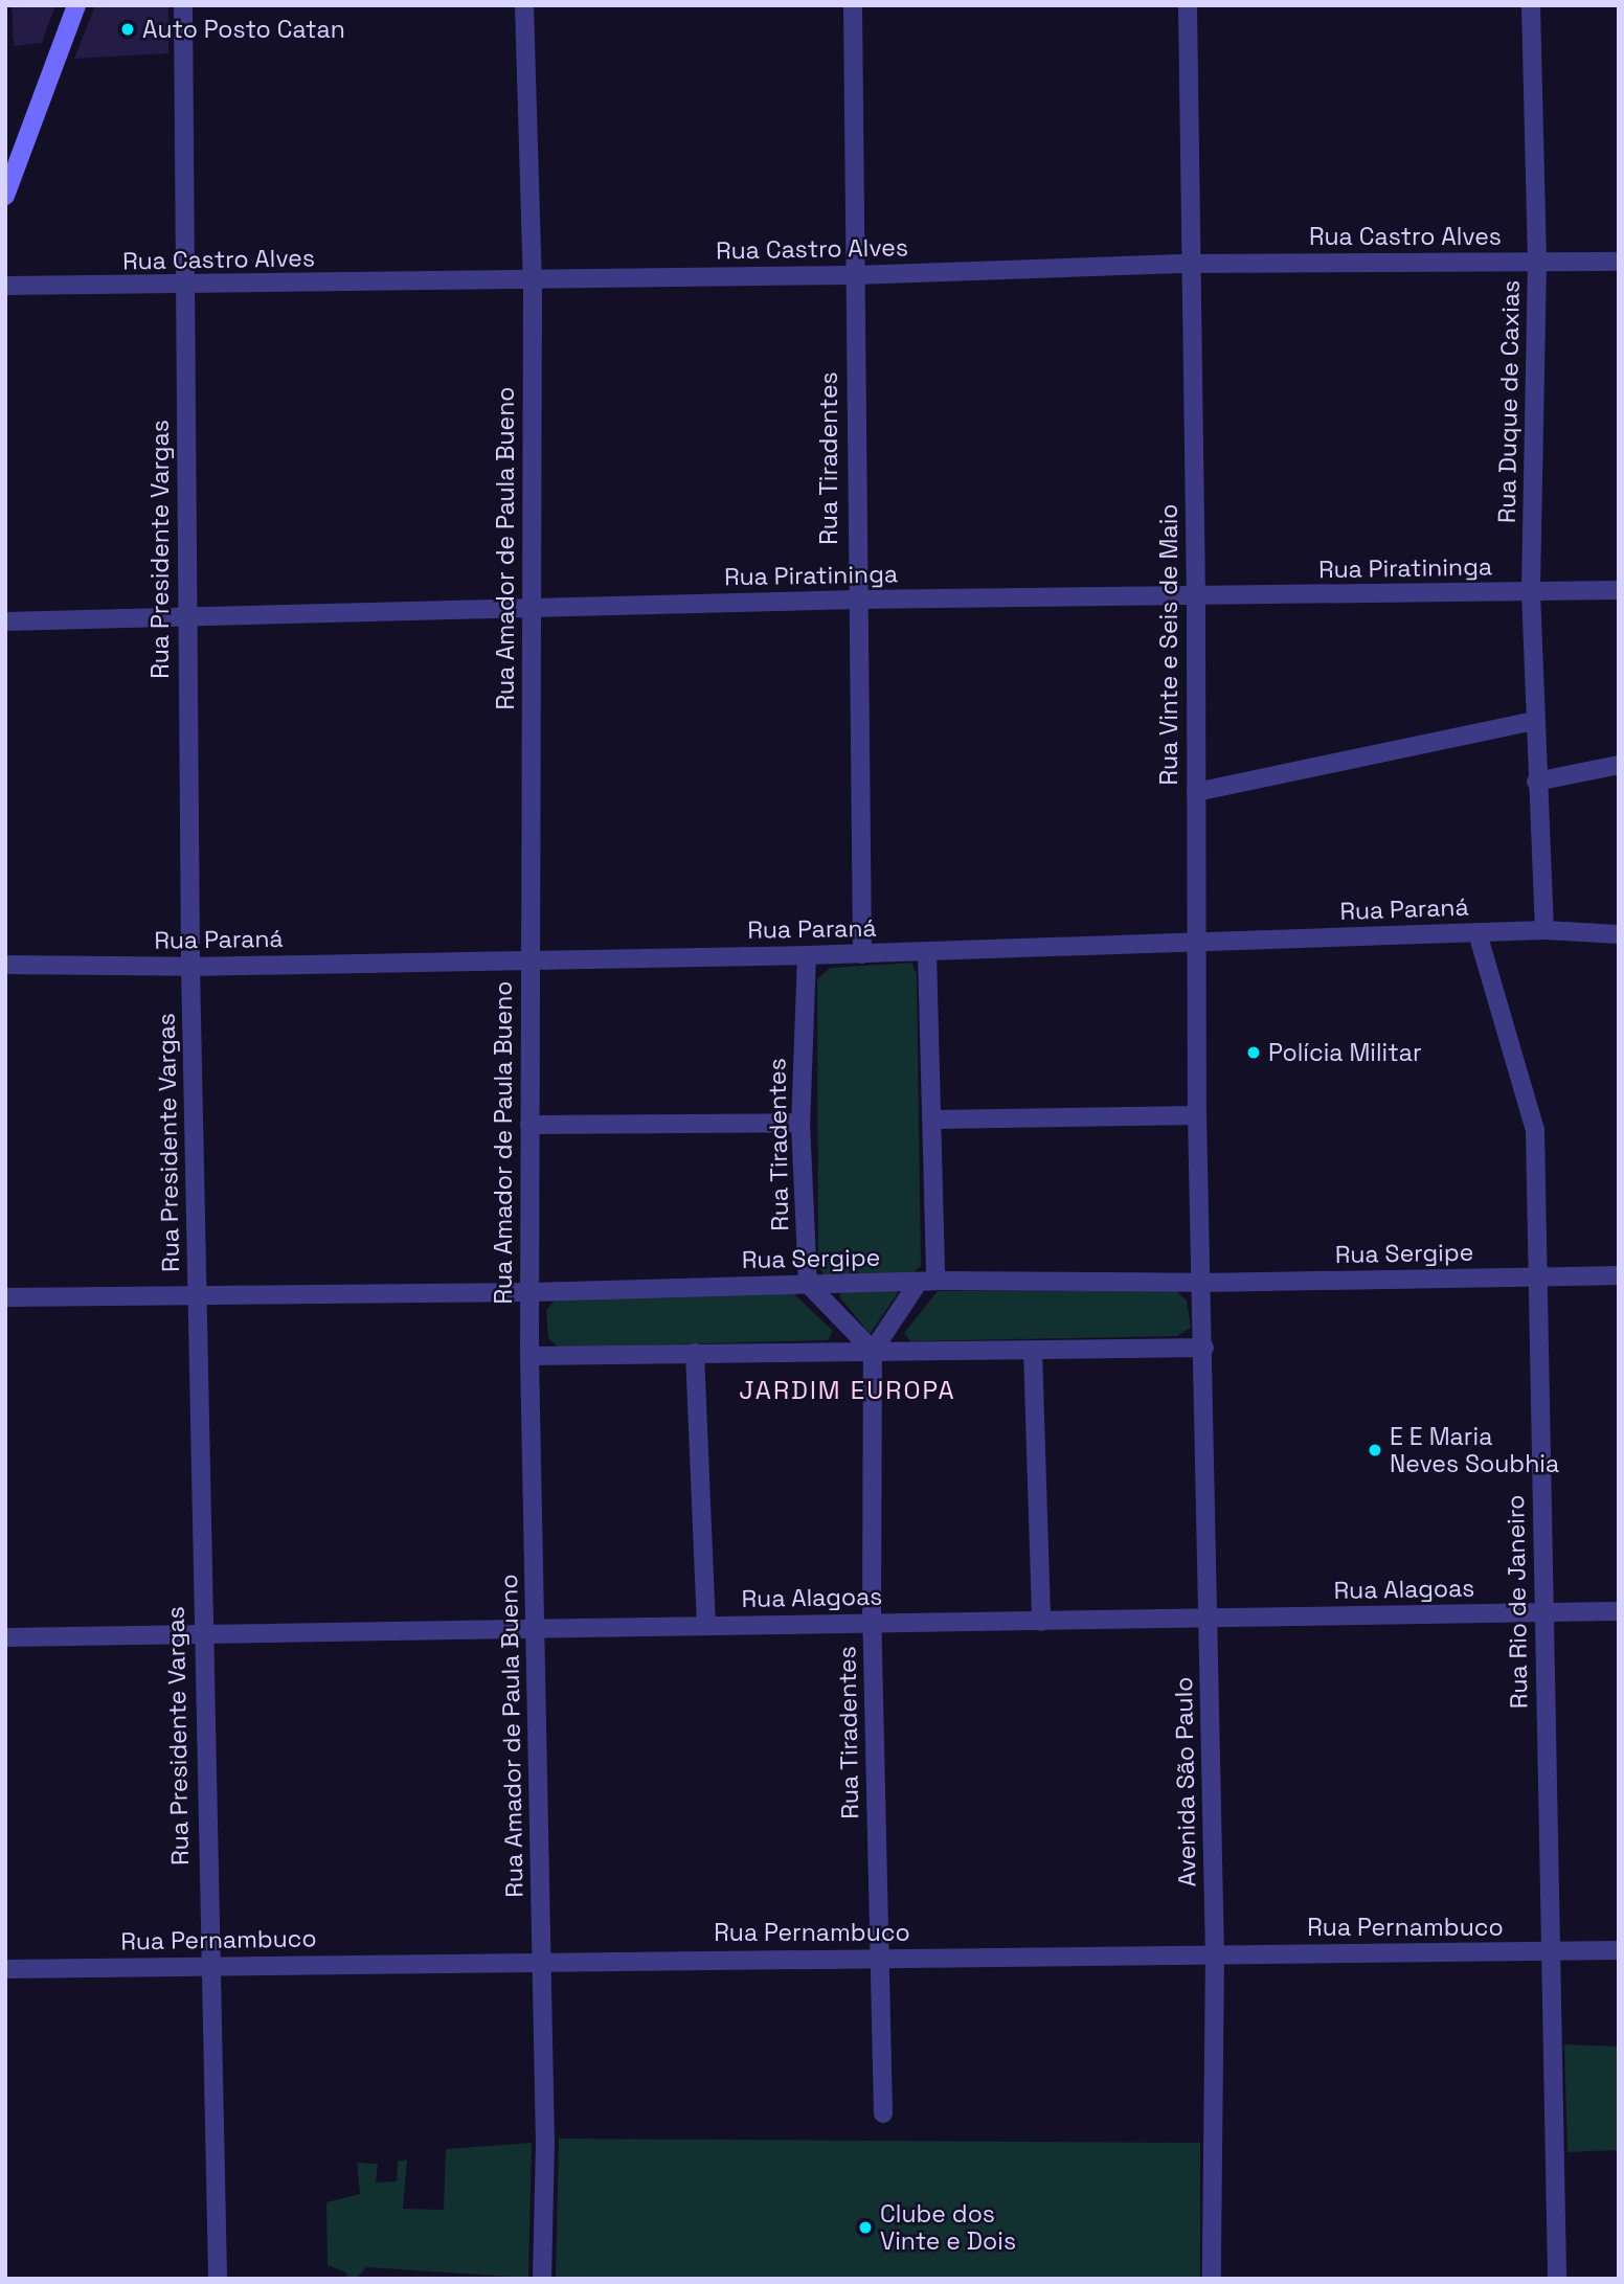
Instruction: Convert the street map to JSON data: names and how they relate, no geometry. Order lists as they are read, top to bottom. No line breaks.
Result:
{"streets":{"street":["Rua Castro Alves","Rua Duque de Caxias","Rua Tiradentes","Rua Amador de Paula Bueno","Rua Presidente Vargas","Rua Piratininga","Rua Vinte e Seis de Maio","Rua Paraná","Rua Sergipe","Rua Alagoas","Rua Rio de Janeiro","Avenida São Paulo","Rua Pernambuco"]},"crossings":[["Rua Castro Alves","Rua Duque de Caxias"],["Rua Castro Alves","Rua Tiradentes"],["Rua Castro Alves","Rua Amador de Paula Bueno"],["Rua Castro Alves","Rua Presidente Vargas"],["Rua Castro Alves","Rua Vinte e Seis de Maio"],["Rua Duque de Caxias","Rua Piratininga"],["Rua Duque de Caxias","Rua Paraná"],["Rua Tiradentes","Rua Piratininga"],["Rua Tiradentes","Rua Paraná"],["Rua Tiradentes","Rua Sergipe"],["Rua Tiradentes","Rua Alagoas"],["Rua Tiradentes","Rua Pernambuco"],["Rua Amador de Paula Bueno","Rua Piratininga"],["Rua Amador de Paula Bueno","Rua Paraná"],["Rua Amador de Paula Bueno","Rua Sergipe"],["Rua Amador de Paula Bueno","Rua Alagoas"],["Rua Amador de Paula Bueno","Rua Pernambuco"],["Rua Presidente Vargas","Rua Piratininga"],["Rua Presidente Vargas","Rua Paraná"],["Rua Presidente Vargas","Rua Sergipe"],["Rua Presidente Vargas","Rua Alagoas"],["Rua Presidente Vargas","Rua Pernambuco"],["Rua Piratininga","Rua Vinte e Seis de Maio"],["Rua Vinte e Seis de Maio","Rua Paraná"],["Rua Vinte e Seis de Maio","Rua Sergipe"],["Rua Vinte e Seis de Maio","Avenida São Paulo"],["Rua Paraná","Rua Rio de Janeiro"],["Rua Sergipe","Rua Rio de Janeiro"],["Rua Sergipe","Avenida São Paulo"],["Rua Alagoas","Rua Rio de Janeiro"],["Rua Alagoas","Avenida São Paulo"],["Rua Rio de Janeiro","Rua Pernambuco"],["Avenida São Paulo","Rua Pernambuco"]],"districts":["JARDIM EUROPA"],"places":["Auto Posto Catan","Polícia Militar","E E Maria Neves Soubhia","Clube dos Vinte e Dois"]}
